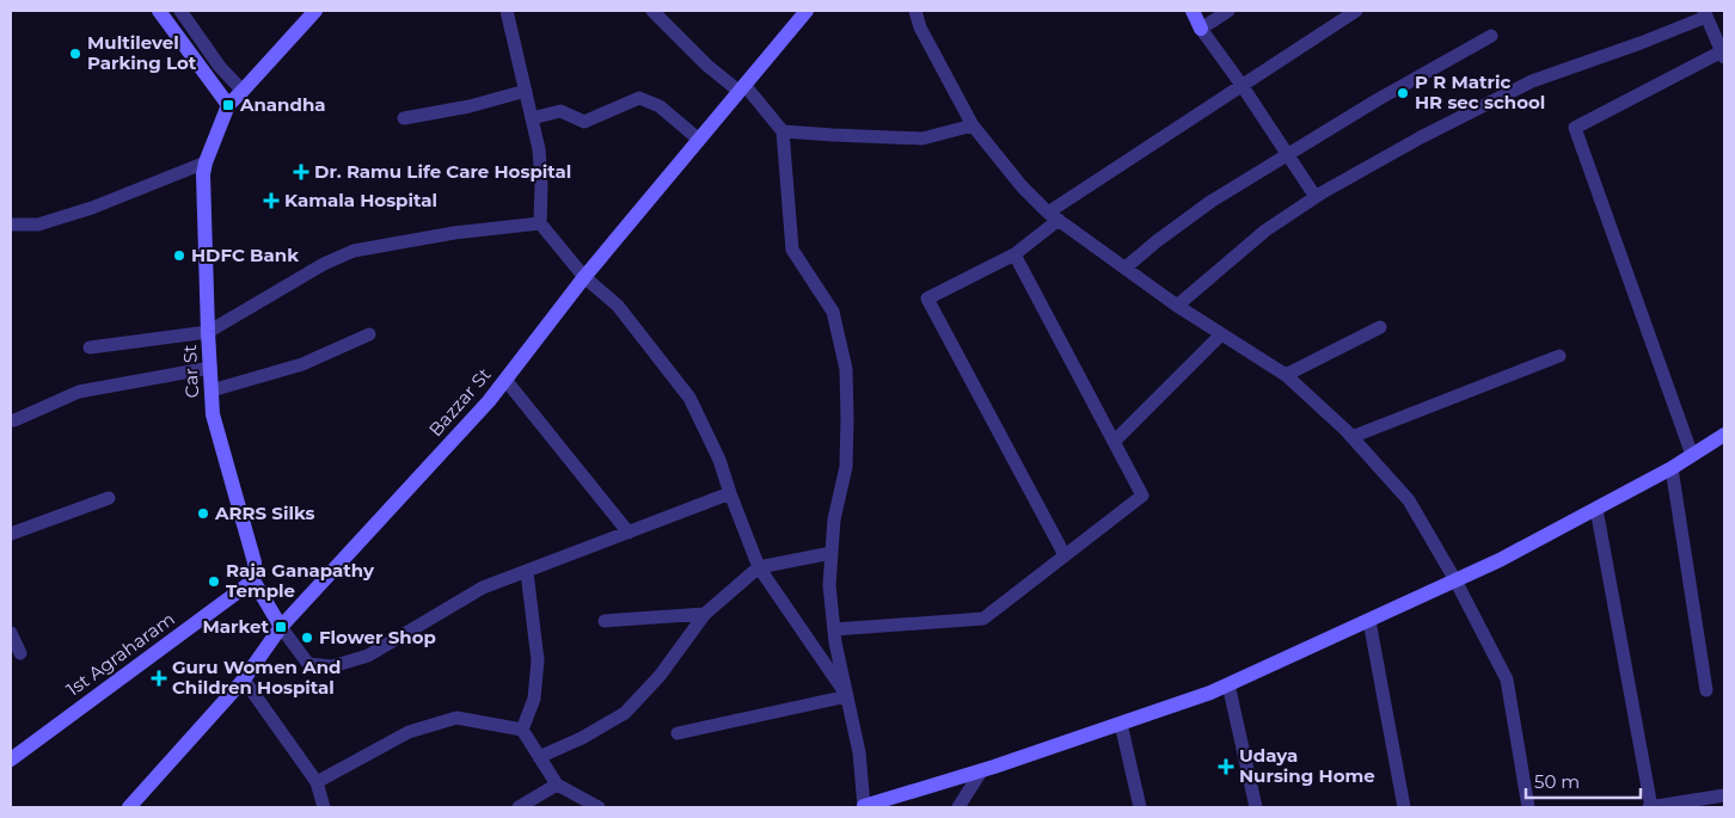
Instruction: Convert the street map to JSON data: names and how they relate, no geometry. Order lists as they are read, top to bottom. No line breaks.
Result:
{"streets":{"main road":["Car St","Bazzar St","1st Agraharam"]},"crossings":[["Car St","Bazzar St"],["Car St","1st Agraharam"]],"places":{"other":["Multilevel Parking Lot","P R Matric HR sec school","HDFC Bank","ARRS Silks","Raja Ganapathy Temple","Flower Shop"],"transit":["Anandha","Market"],"health":["Dr. Ramu Life Care Hospital","Kamala Hospital","Guru Women And Children Hospital","Udaya Nursing Home"]},"scale_bar":"50 m"}
